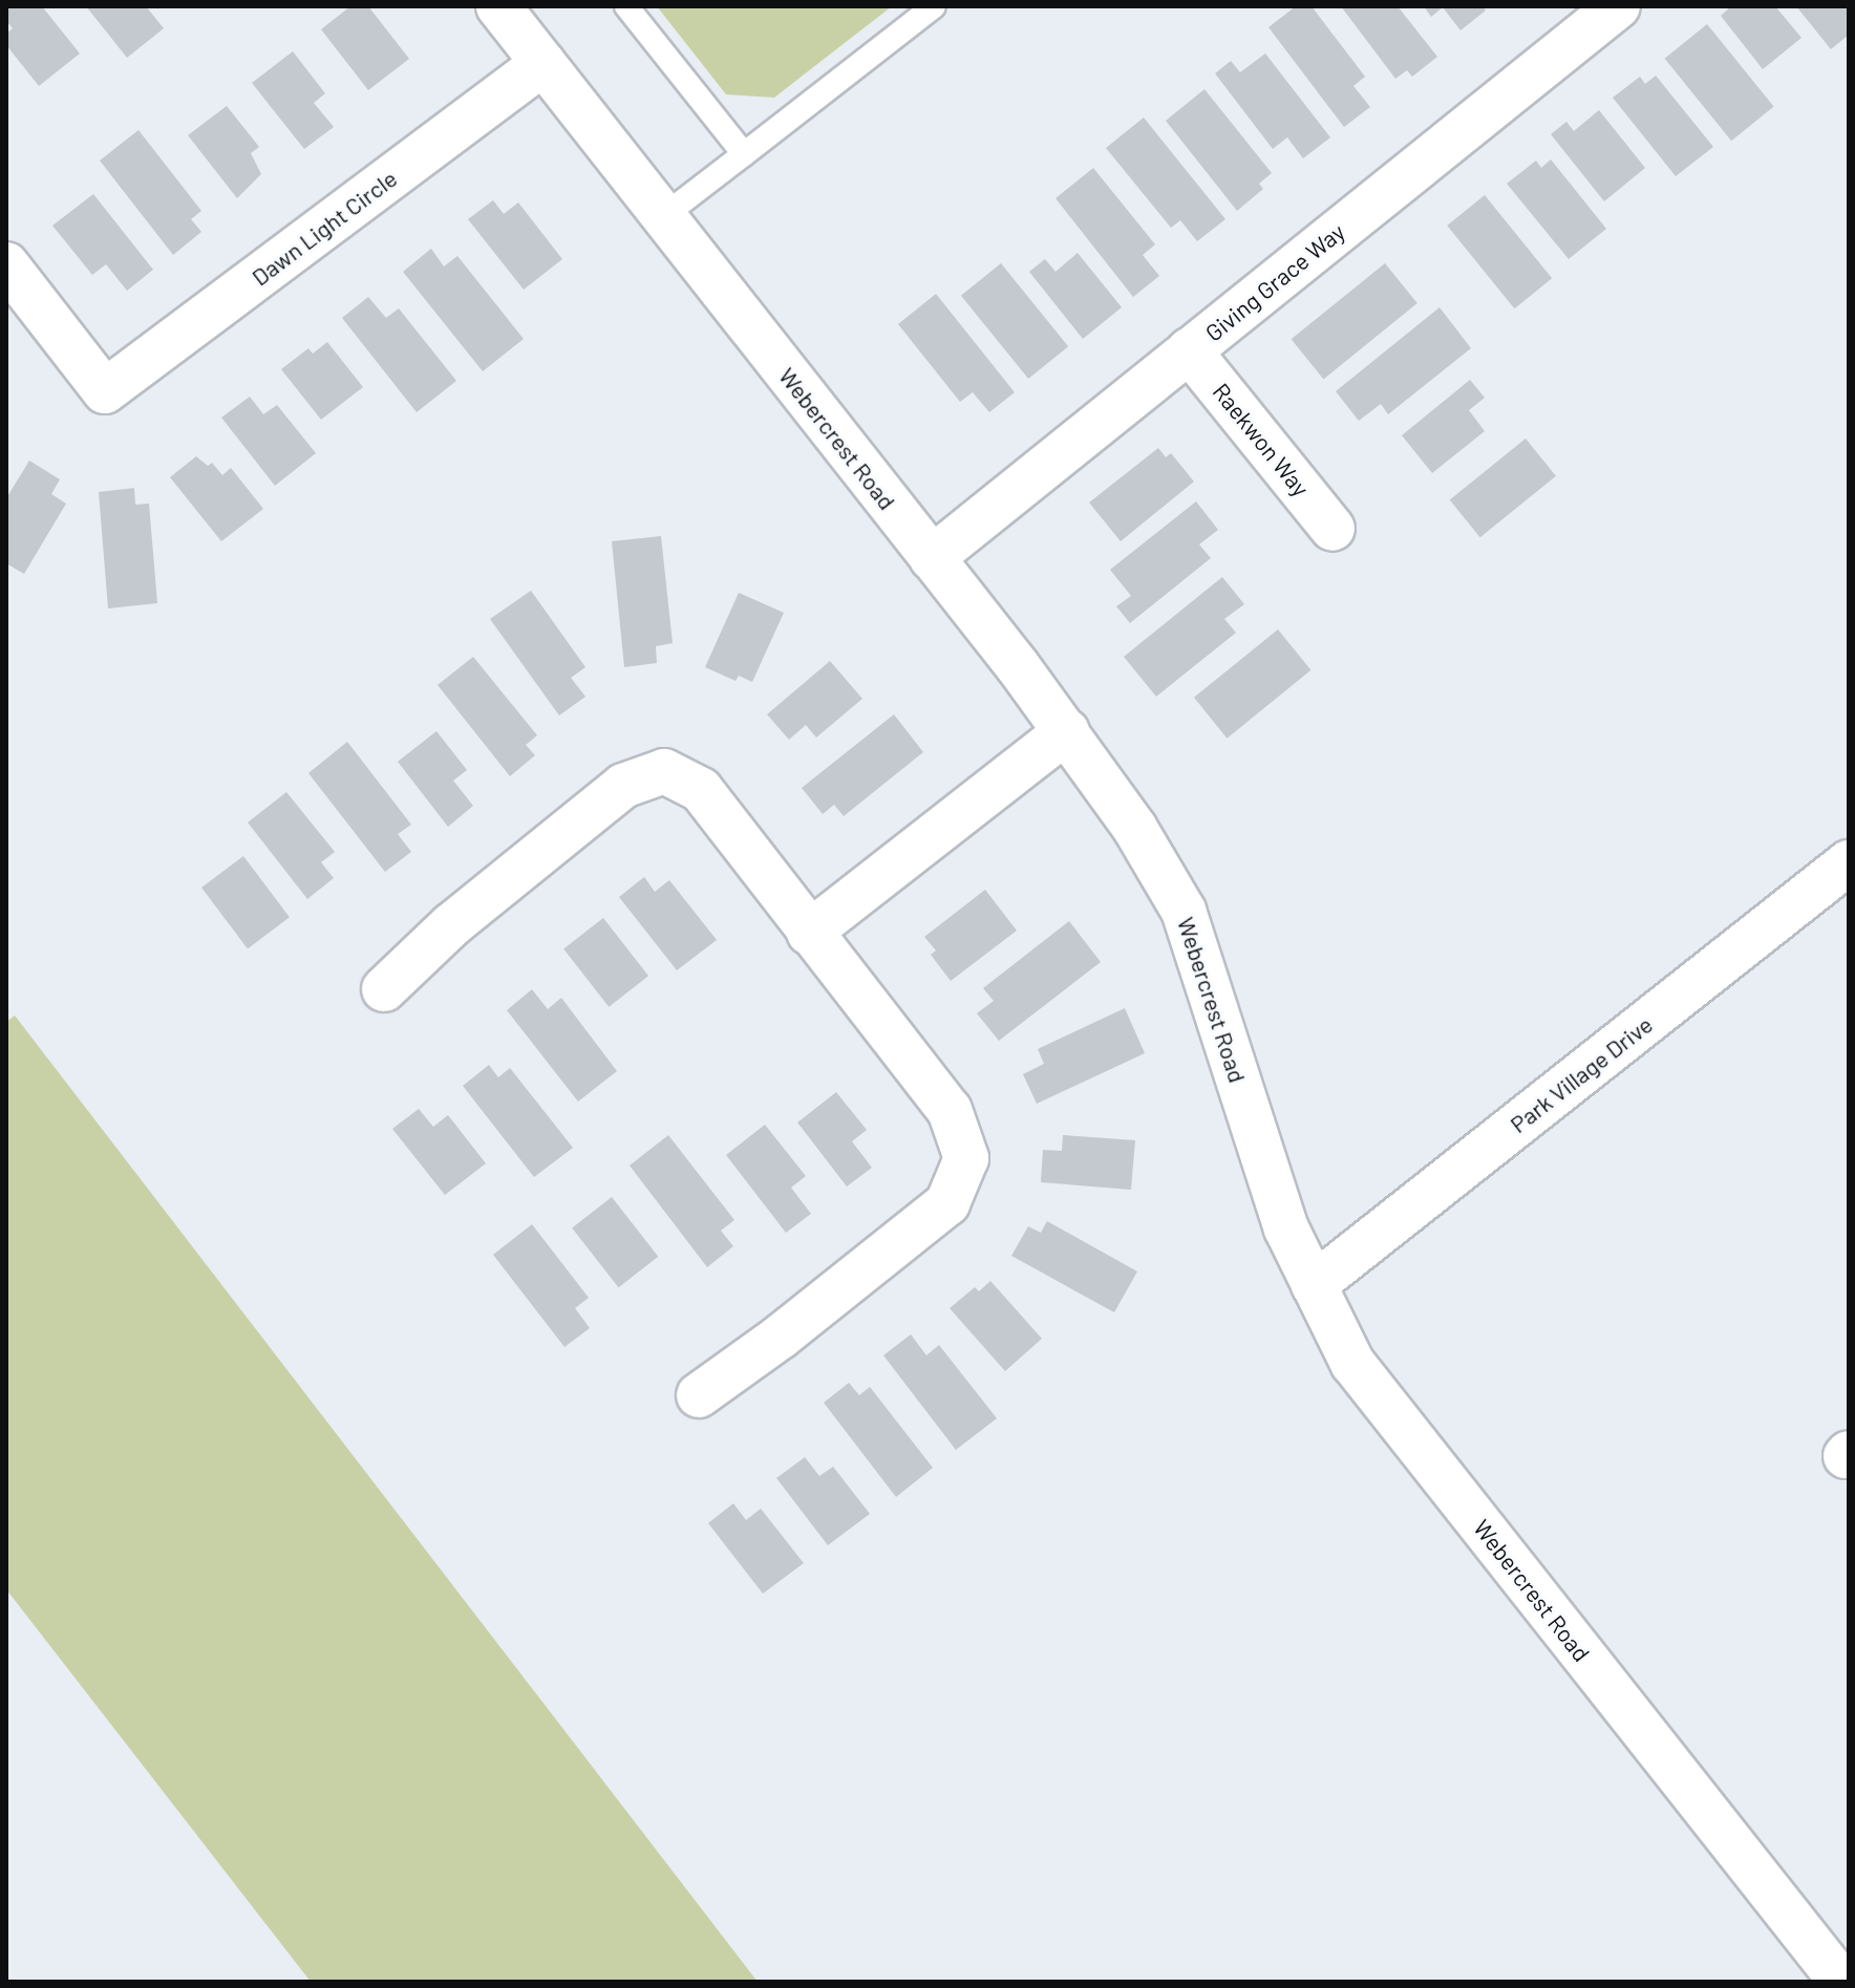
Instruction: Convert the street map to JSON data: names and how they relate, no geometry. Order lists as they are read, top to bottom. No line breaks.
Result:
{"streets":{"street":["Dawn Light Circle","Giving Grace Way","Webercrest Road","Raekwon Way","Park Village Drive"]},"crossings":[["Dawn Light Circle","Webercrest Road"],["Giving Grace Way","Webercrest Road"],["Giving Grace Way","Raekwon Way"],["Webercrest Road","Park Village Drive"]]}
